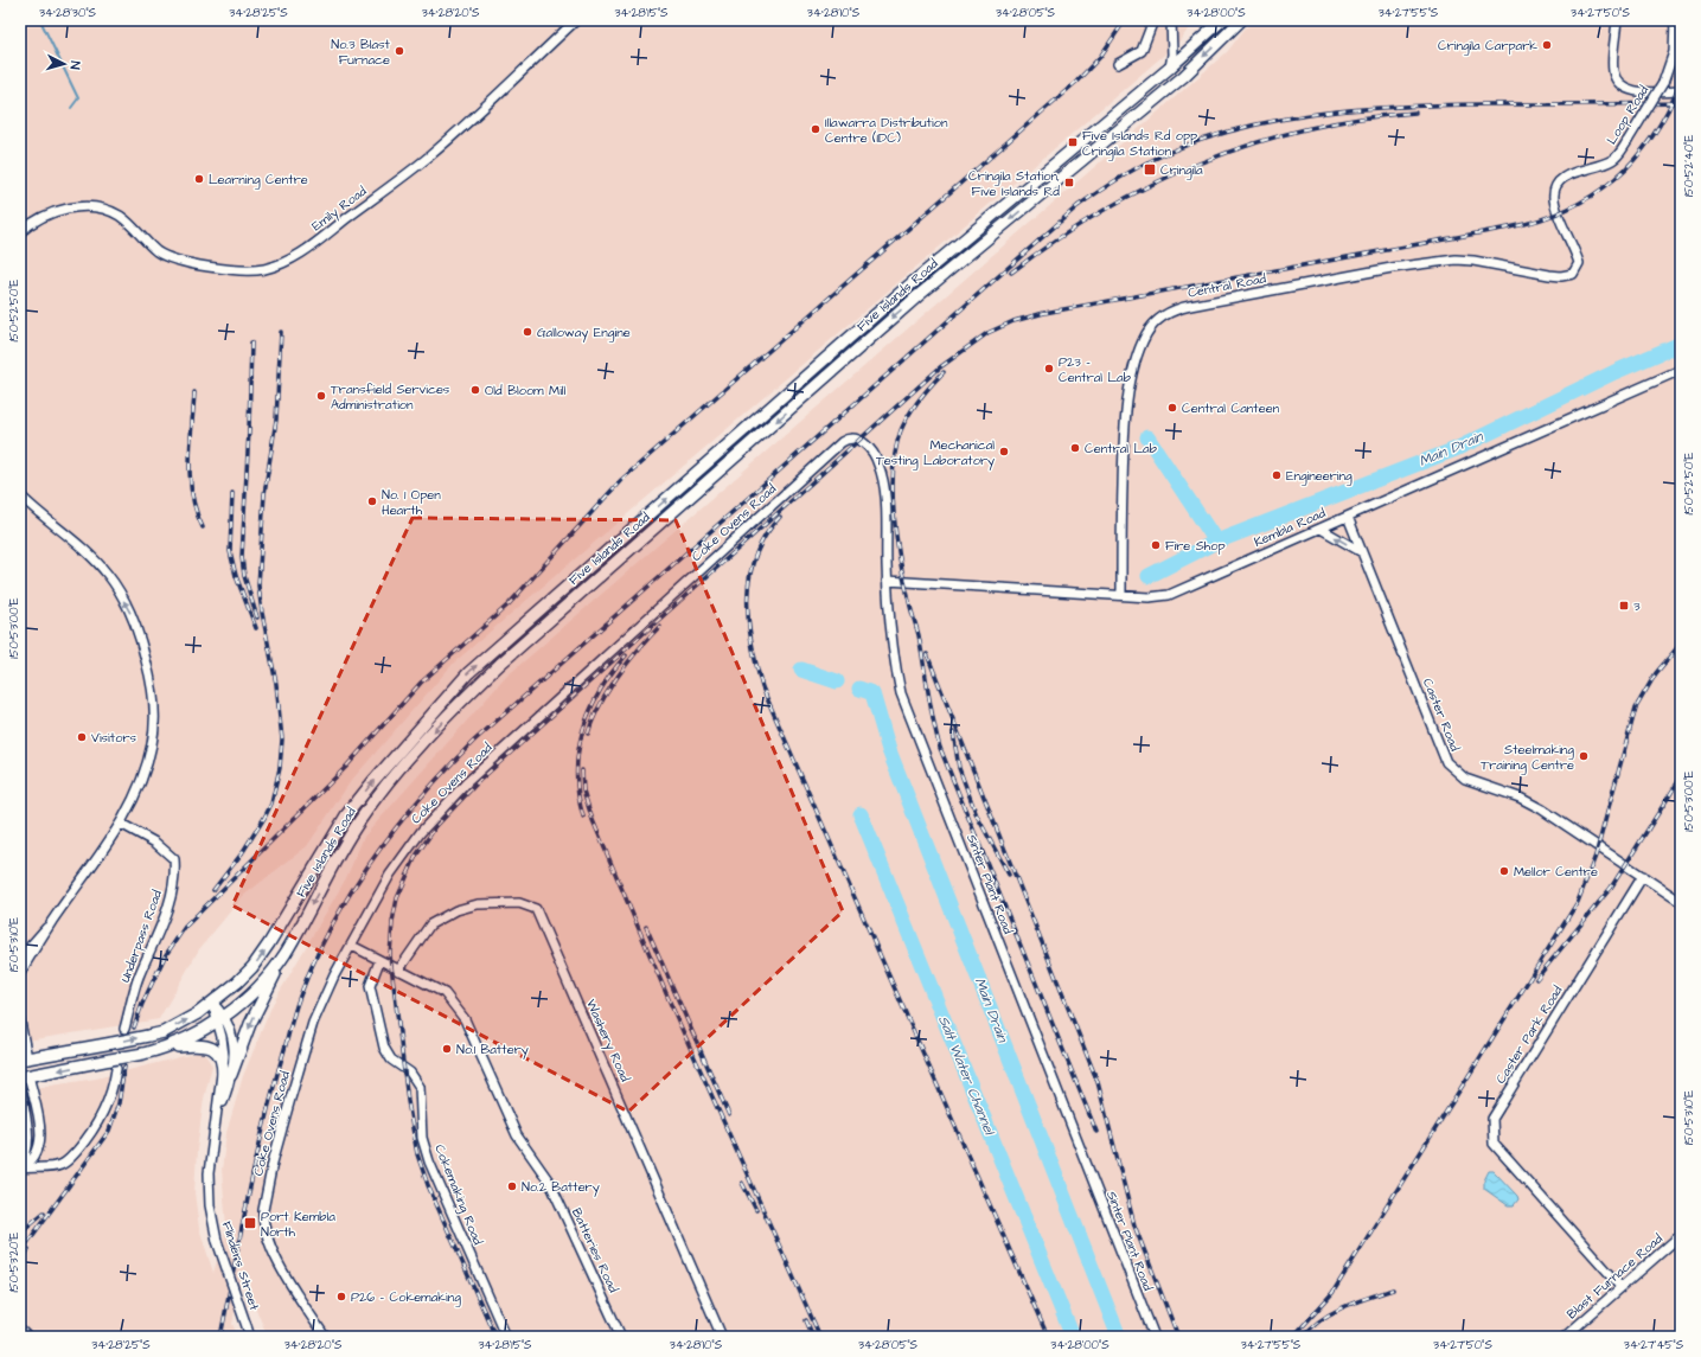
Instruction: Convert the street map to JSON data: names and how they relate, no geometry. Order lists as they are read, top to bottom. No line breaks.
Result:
{"streets":{"main road":["Five Islands Road"],"street":["Loop Road","Emily Road","Central Road","Coke Ovens Road","Kembla Road","Caster Road","Sinter Plant Road","Underpass Road","Caster Park Road","Washery Road","Cokemaking Road","Batteries Road","Flinders Street","Blast Furnace Road"]},"crossings":[["Loop Road","Central Road"],["Central Road","Kembla Road"],["Five Islands Road","Flinders Street"],["Coke Ovens Road","Sinter Plant Road"],["Coke Ovens Road","Batteries Road"],["Kembla Road","Caster Road"],["Kembla Road","Sinter Plant Road"],["Caster Road","Caster Park Road"],["Caster Park Road","Blast Furnace Road"],["Washery Road","Batteries Road"],["Cokemaking Road","Batteries Road"]],"water":["Main Drain","Salt Water Channel"],"places":{"other":["Cringila Carpark","No.3 Blast Furnace","Illawarra Distribution Centre (IDC)","Learning Centre","Galloway Engine","P23 - Central Lab","Old Bloom Mill","Transfield Services Administration","Central Canteen","Central Lab","Mechanical Testing Laboratory","Engineering","No. 1 Open Hearth","Fire Shop","Visitors","Steelmaking Training Centre","Mellor Centre","No.1 Battery","No.2 Battery","P26 - Cokemaking"],"transit":["Five Islands Rd opp Cringila Station","Cringila","Cringila Station, Five Islands Rd","3","Port Kembla North"]},"north":"right","coordinates":["34°28'30\"S","34°28'25\"S","34°28'20\"S","34°28'15\"S","34°28'10\"S","34°28'05\"S","34°28'00\"S","34°27'55\"S","34°27'50\"S","150°52'40\"E","150°52'50\"E","150°53'00\"E","150°53'10\"E","150°53'20\"E","34°27'45\"S"]}
